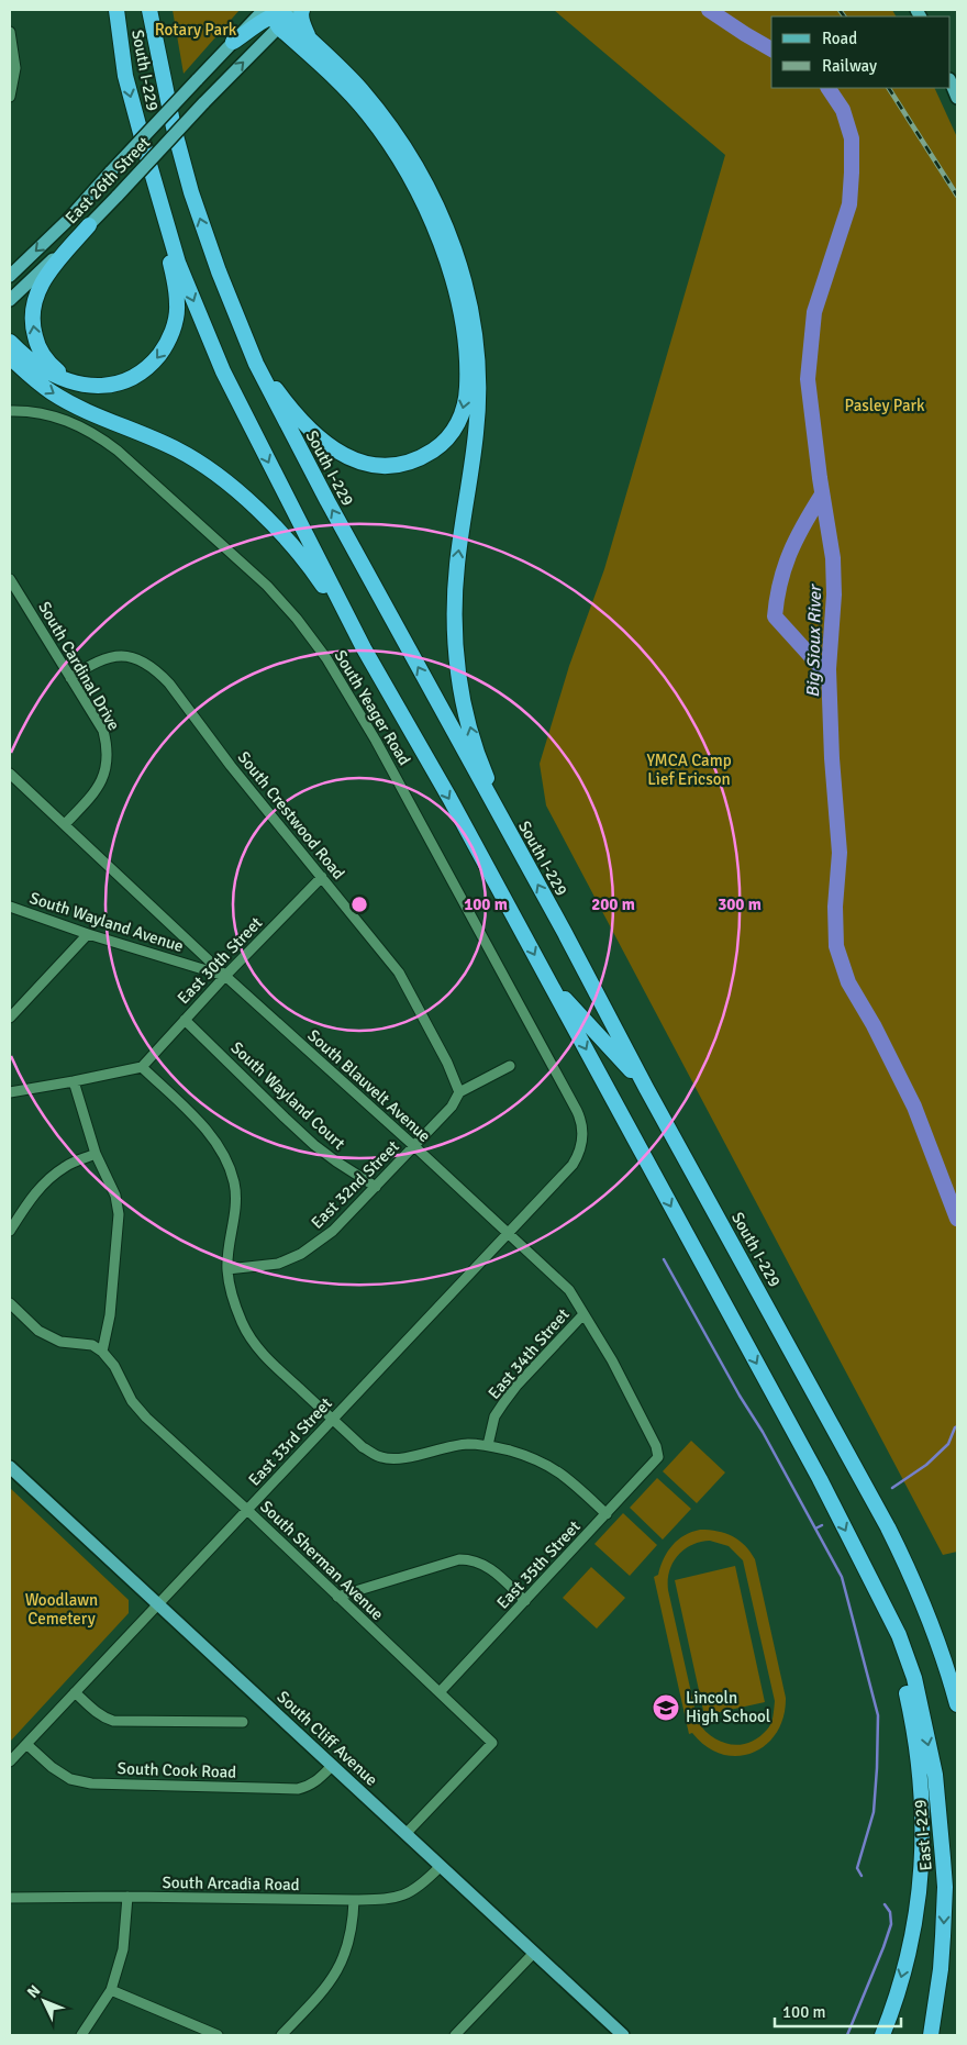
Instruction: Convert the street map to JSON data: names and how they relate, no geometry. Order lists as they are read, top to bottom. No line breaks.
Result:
{"streets":{"highway":["South I-229","East I-229"],"main road":["East 26th Street","South Cliff Avenue"],"street":["South Cardinal Drive","South Yeager Road","South Crestwood Road","South Wayland Avenue","East 30th Street","South Blauvelt Avenue","South Wayland Court","East 32nd Street","East 34th Street","East 33rd Street","South Sherman Avenue","East 35th Street","South Cook Road","South Arcadia Road"]},"crossings":[["South I-229","East I-229"],["South Cardinal Drive","South Crestwood Road"],["South Cardinal Drive","South Blauvelt Avenue"],["South Yeager Road","East 33rd Street"],["South Crestwood Road","East 30th Street"],["South Crestwood Road","East 32nd Street"],["South Wayland Avenue","East 30th Street"],["South Wayland Avenue","South Blauvelt Avenue"],["East 30th Street","South Blauvelt Avenue"],["East 30th Street","South Wayland Court"],["South Blauvelt Avenue","East 32nd Street"],["South Blauvelt Avenue","East 34th Street"],["South Blauvelt Avenue","East 33rd Street"],["South Blauvelt Avenue","East 35th Street"],["South Wayland Court","East 32nd Street"],["East 33rd Street","South Sherman Avenue"],["East 33rd Street","South Cliff Avenue"],["East 33rd Street","South Cook Road"],["South Sherman Avenue","East 35th Street"],["South Sherman Avenue","South Cliff Avenue"],["South Cliff Avenue","South Cook Road"],["South Cliff Avenue","South Arcadia Road"]],"water":["Big Sioux River"],"parks":["Rotary Park","Pasley Park","YMCA Camp Lief Ericson","Woodlawn Cemetery"],"places":{"school or university":["Lincoln High School"]},"legend":["Road","Railway"],"scale_bar":"100 m","north":"top left","rings":["100 m","200 m","300 m"]}
